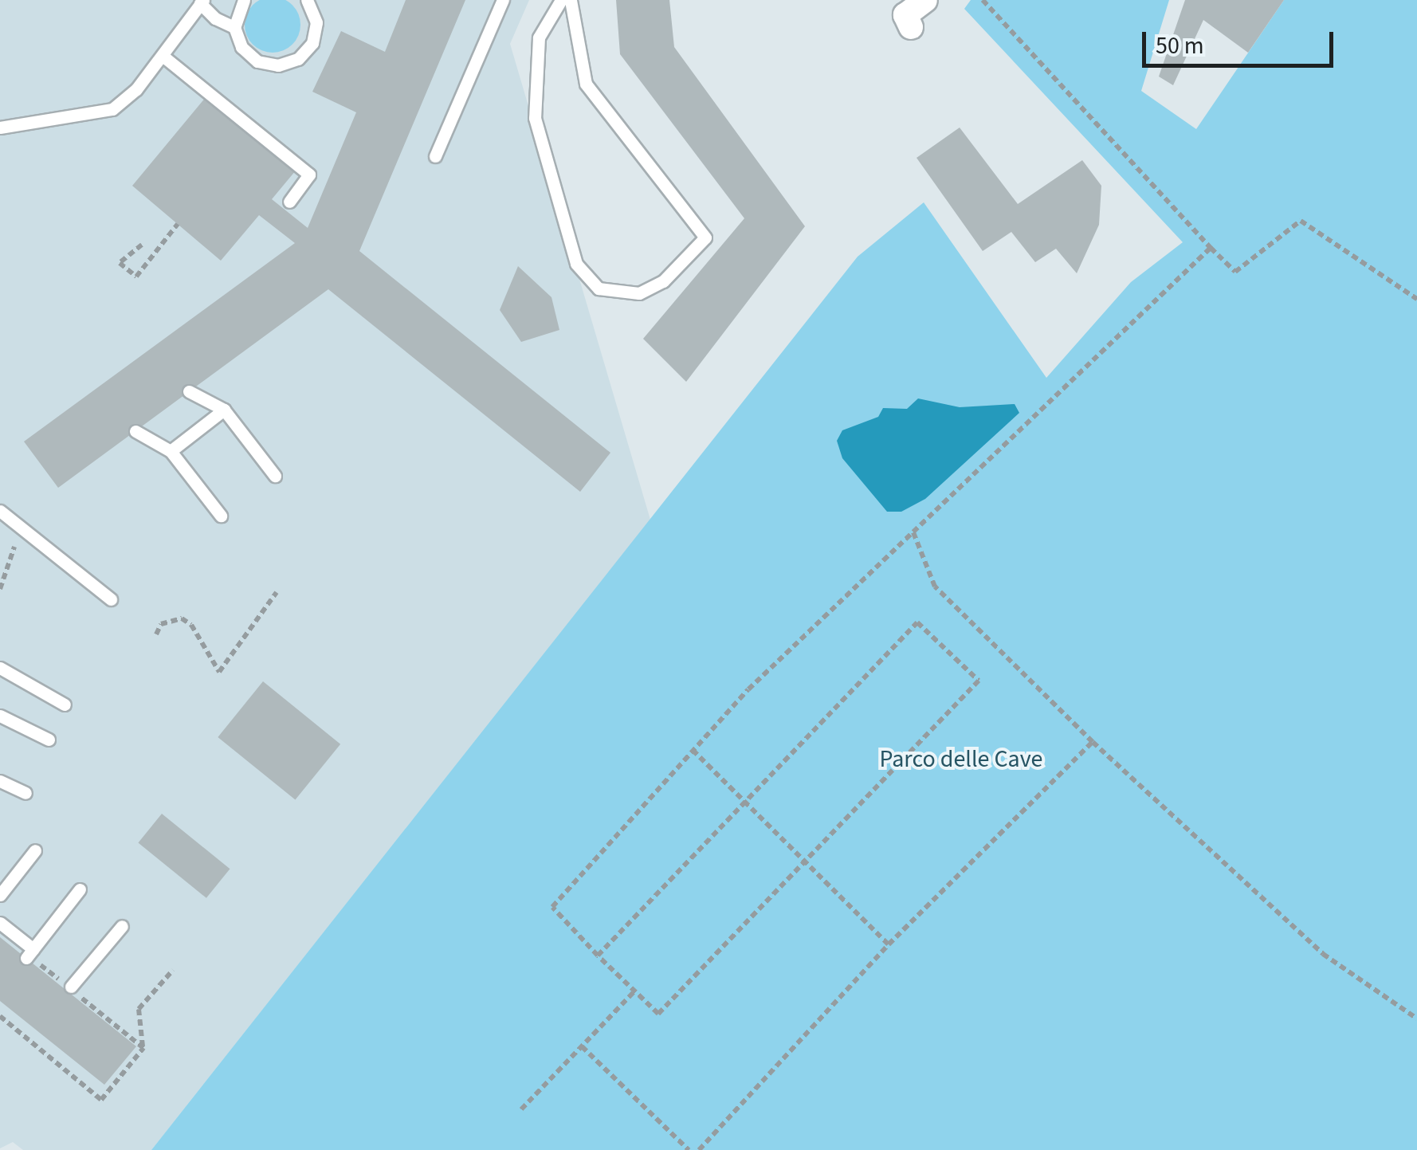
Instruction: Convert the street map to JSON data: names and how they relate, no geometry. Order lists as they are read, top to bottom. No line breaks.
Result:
{"parks":["Parco delle Cave"],"scale_bar":"50 m"}
